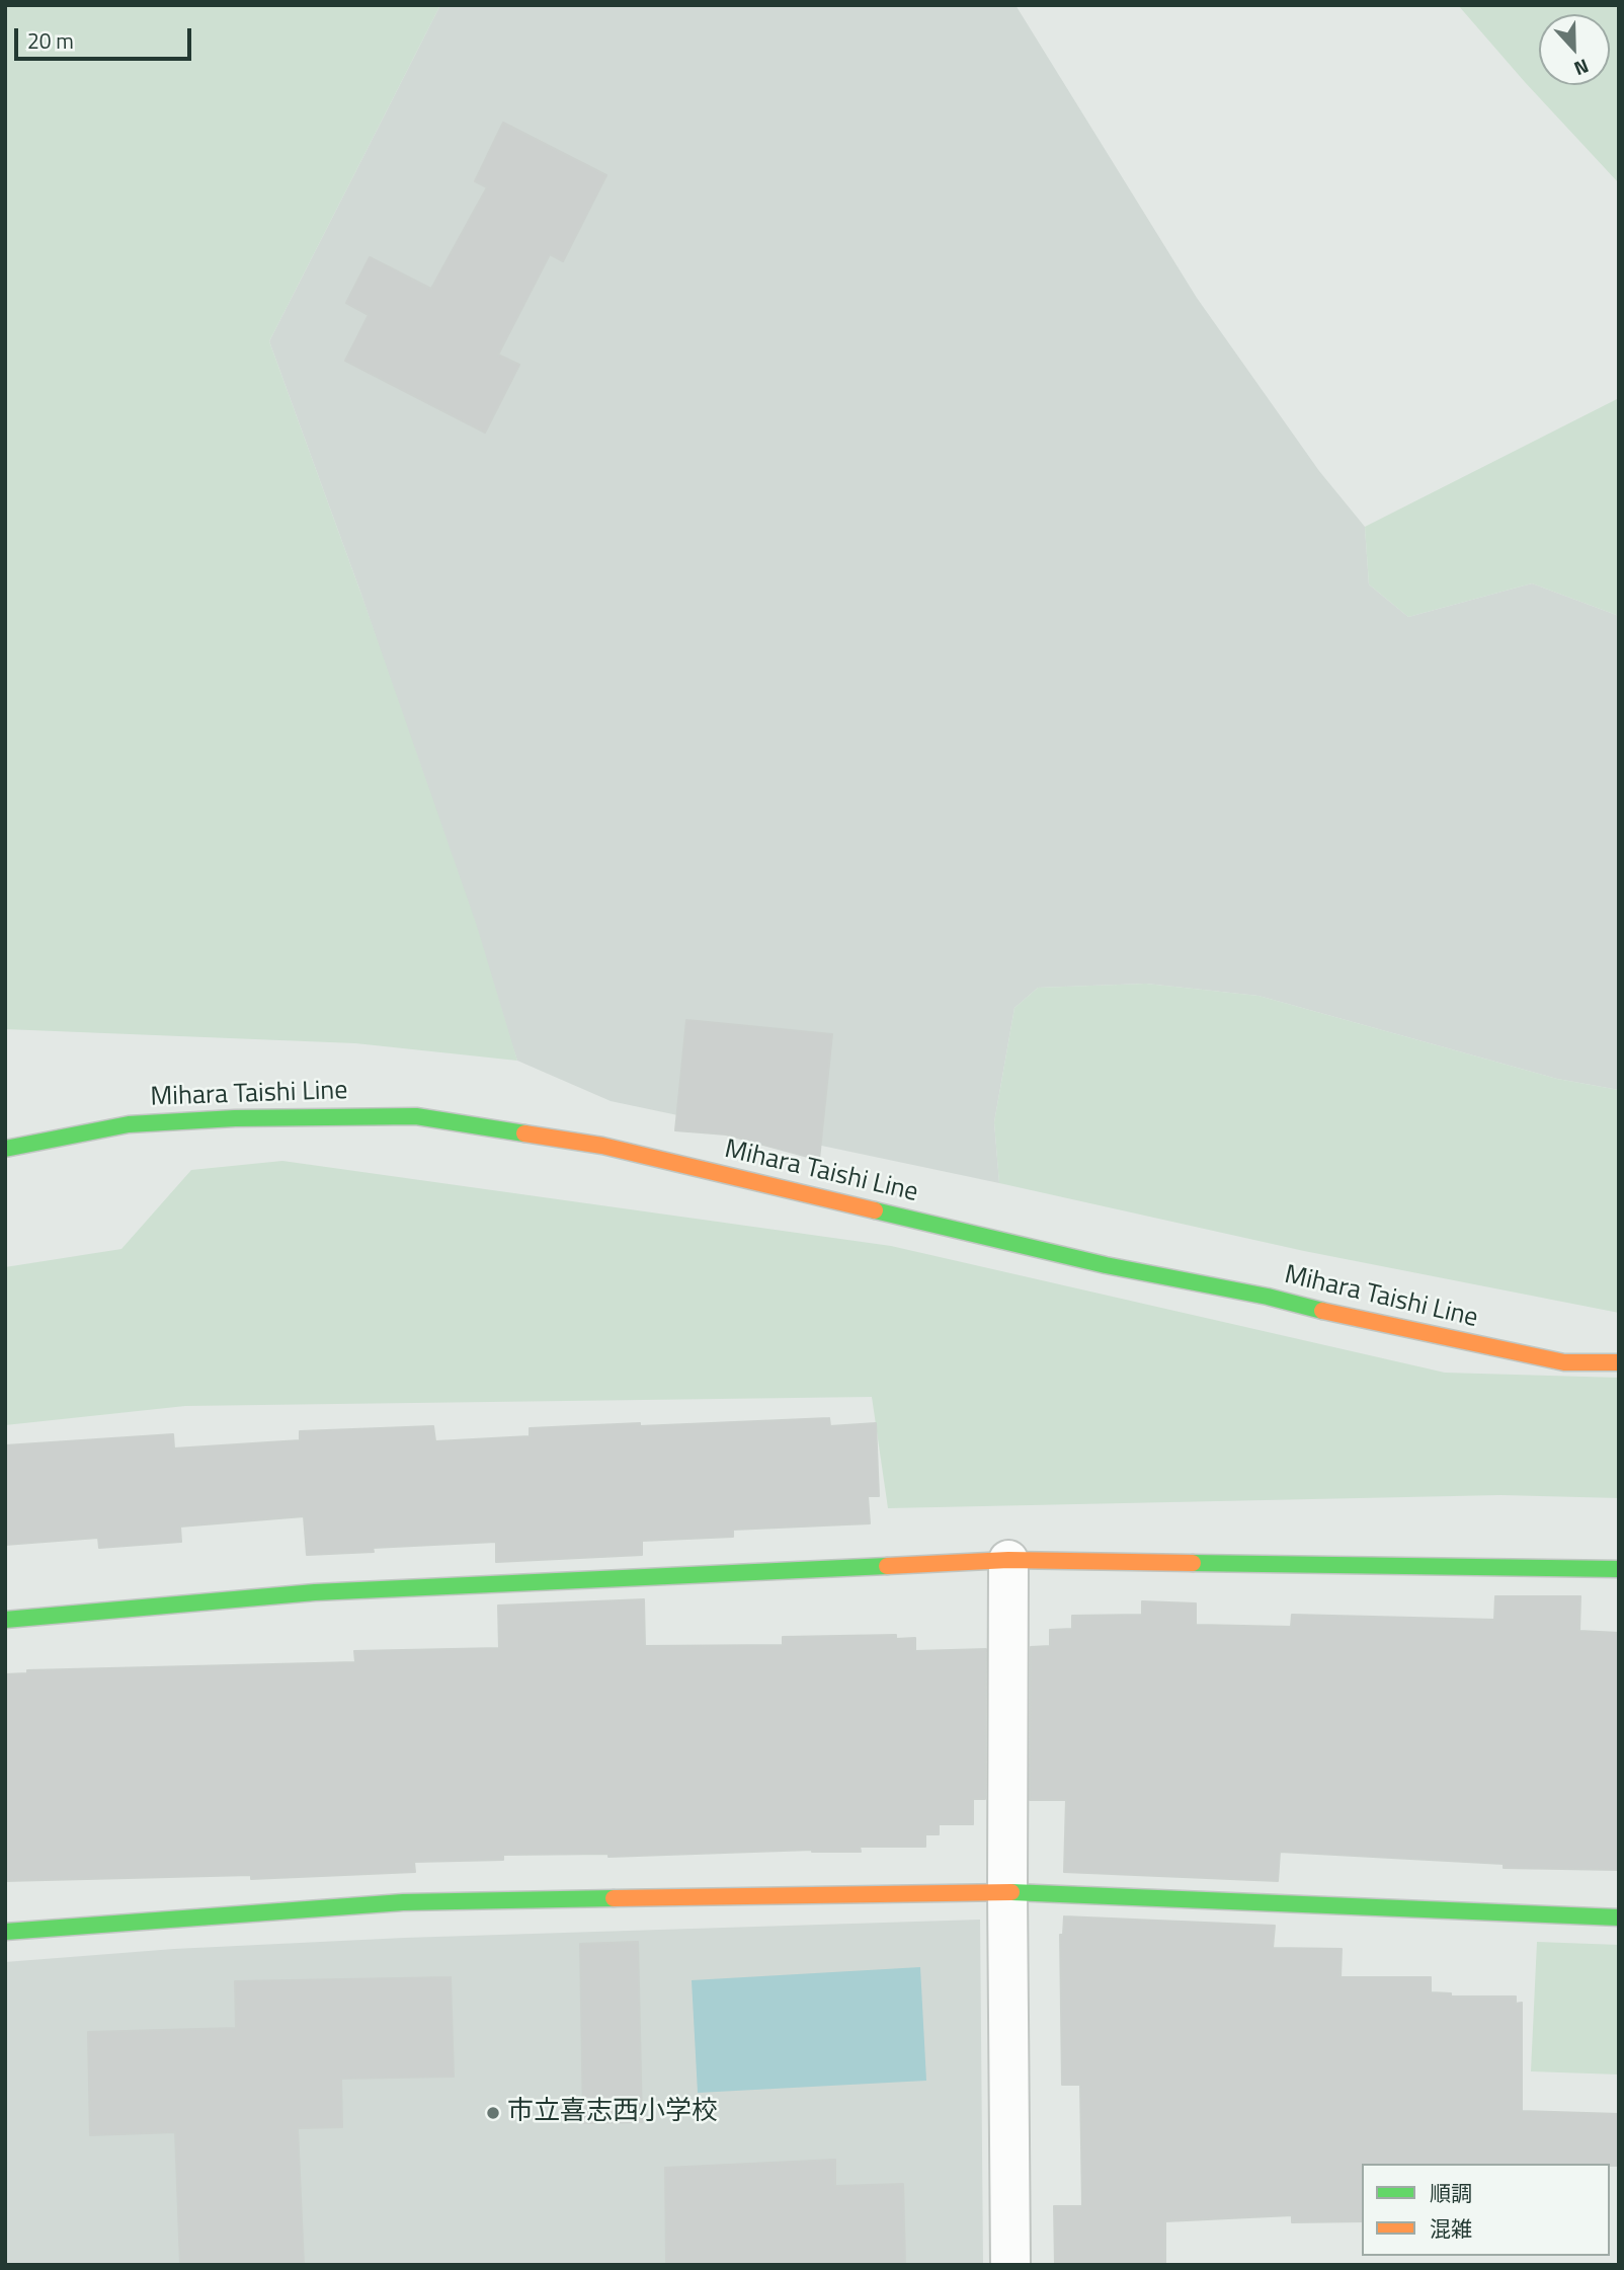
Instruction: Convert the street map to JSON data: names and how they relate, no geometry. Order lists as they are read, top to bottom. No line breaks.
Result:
{"streets":{"street":["Mihara Taishi Line"]},"places":["市立喜志西小学校"],"legend":["順調","混雑"],"scale_bar":"20 m","north":"bottom"}
